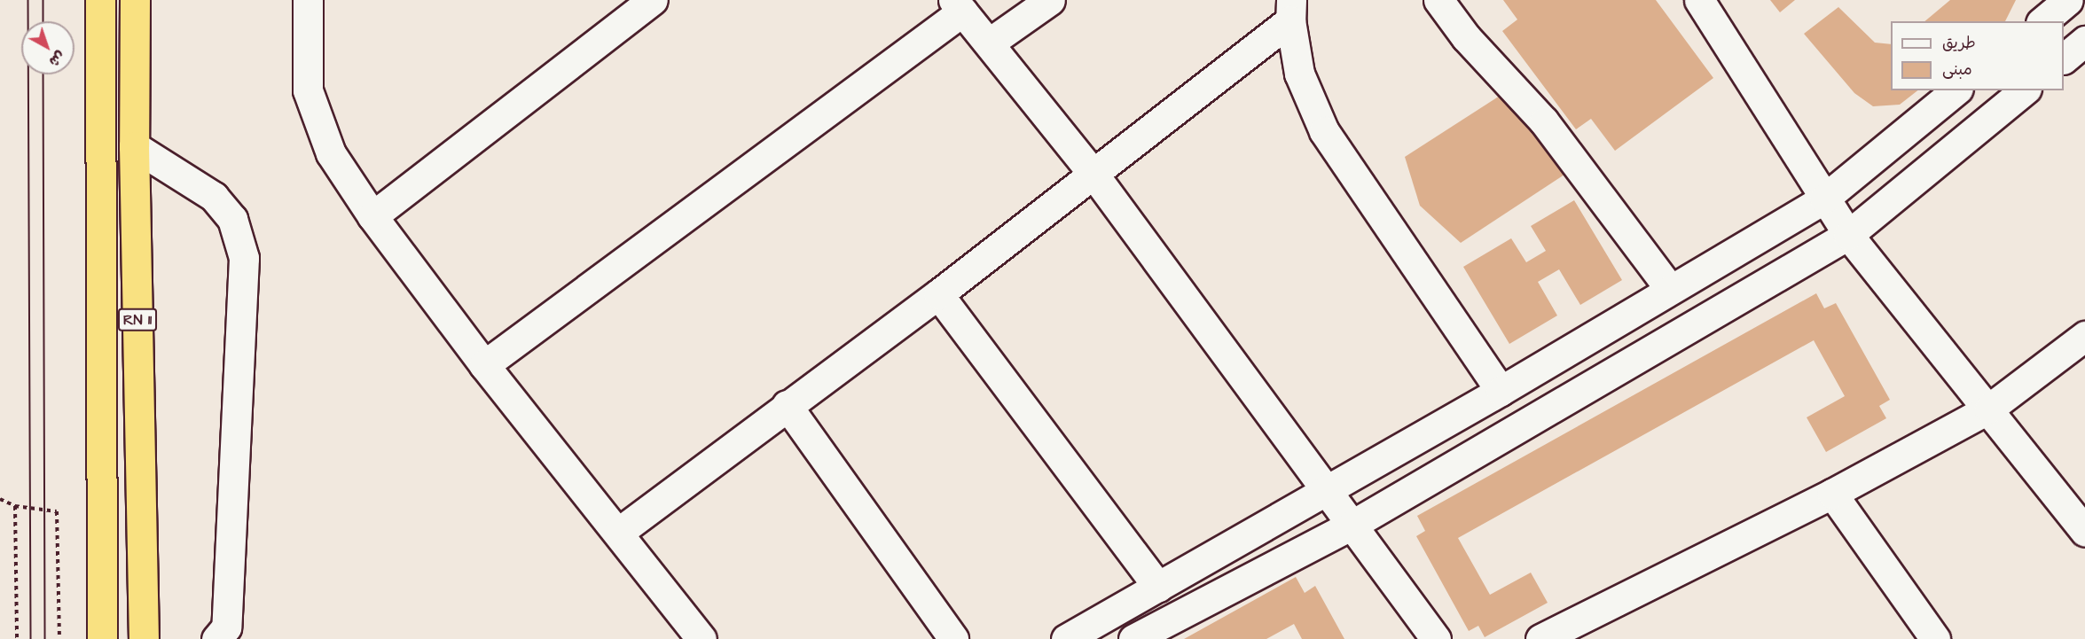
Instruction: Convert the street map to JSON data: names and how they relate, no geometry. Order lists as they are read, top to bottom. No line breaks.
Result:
{"streets":{"highway":["RN 11"]},"legend":["طريق","مبنى"],"north":"bottom right"}
